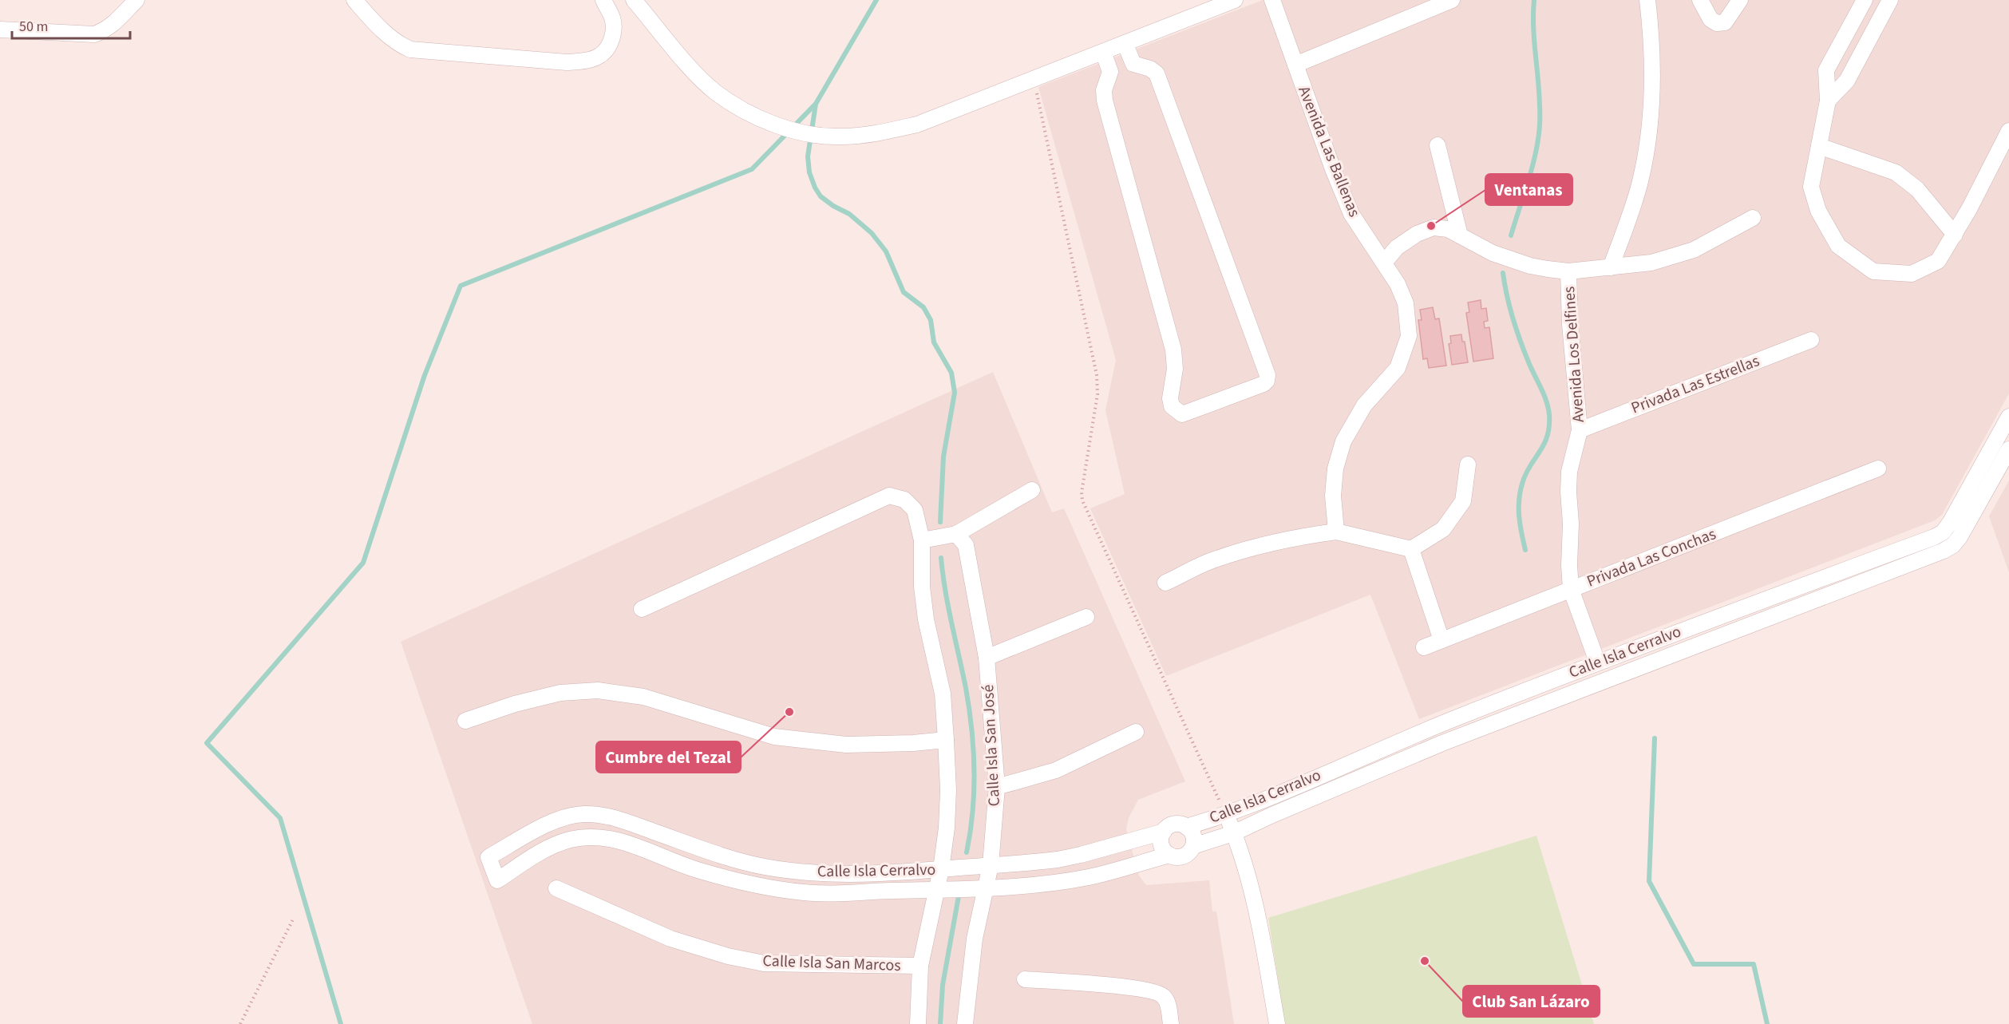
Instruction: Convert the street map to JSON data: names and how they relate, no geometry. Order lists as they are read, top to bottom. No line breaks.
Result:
{"streets":{"street":["Avenida Las Ballenas","Avenida Los Delfines","Privada Las Estrellas","Privada Las Conchas","Calle Isla Cerralvo","Calle Isla San José","Calle Isla San Marcos"]},"crossings":[["Avenida Los Delfines","Privada Las Estrellas"],["Avenida Los Delfines","Privada Las Conchas"],["Avenida Los Delfines","Calle Isla Cerralvo"],["Calle Isla Cerralvo","Calle Isla San José"]],"places":["Ventanas","Cumbre del Tezal","Club San Lázaro"],"scale_bar":"50 m"}
